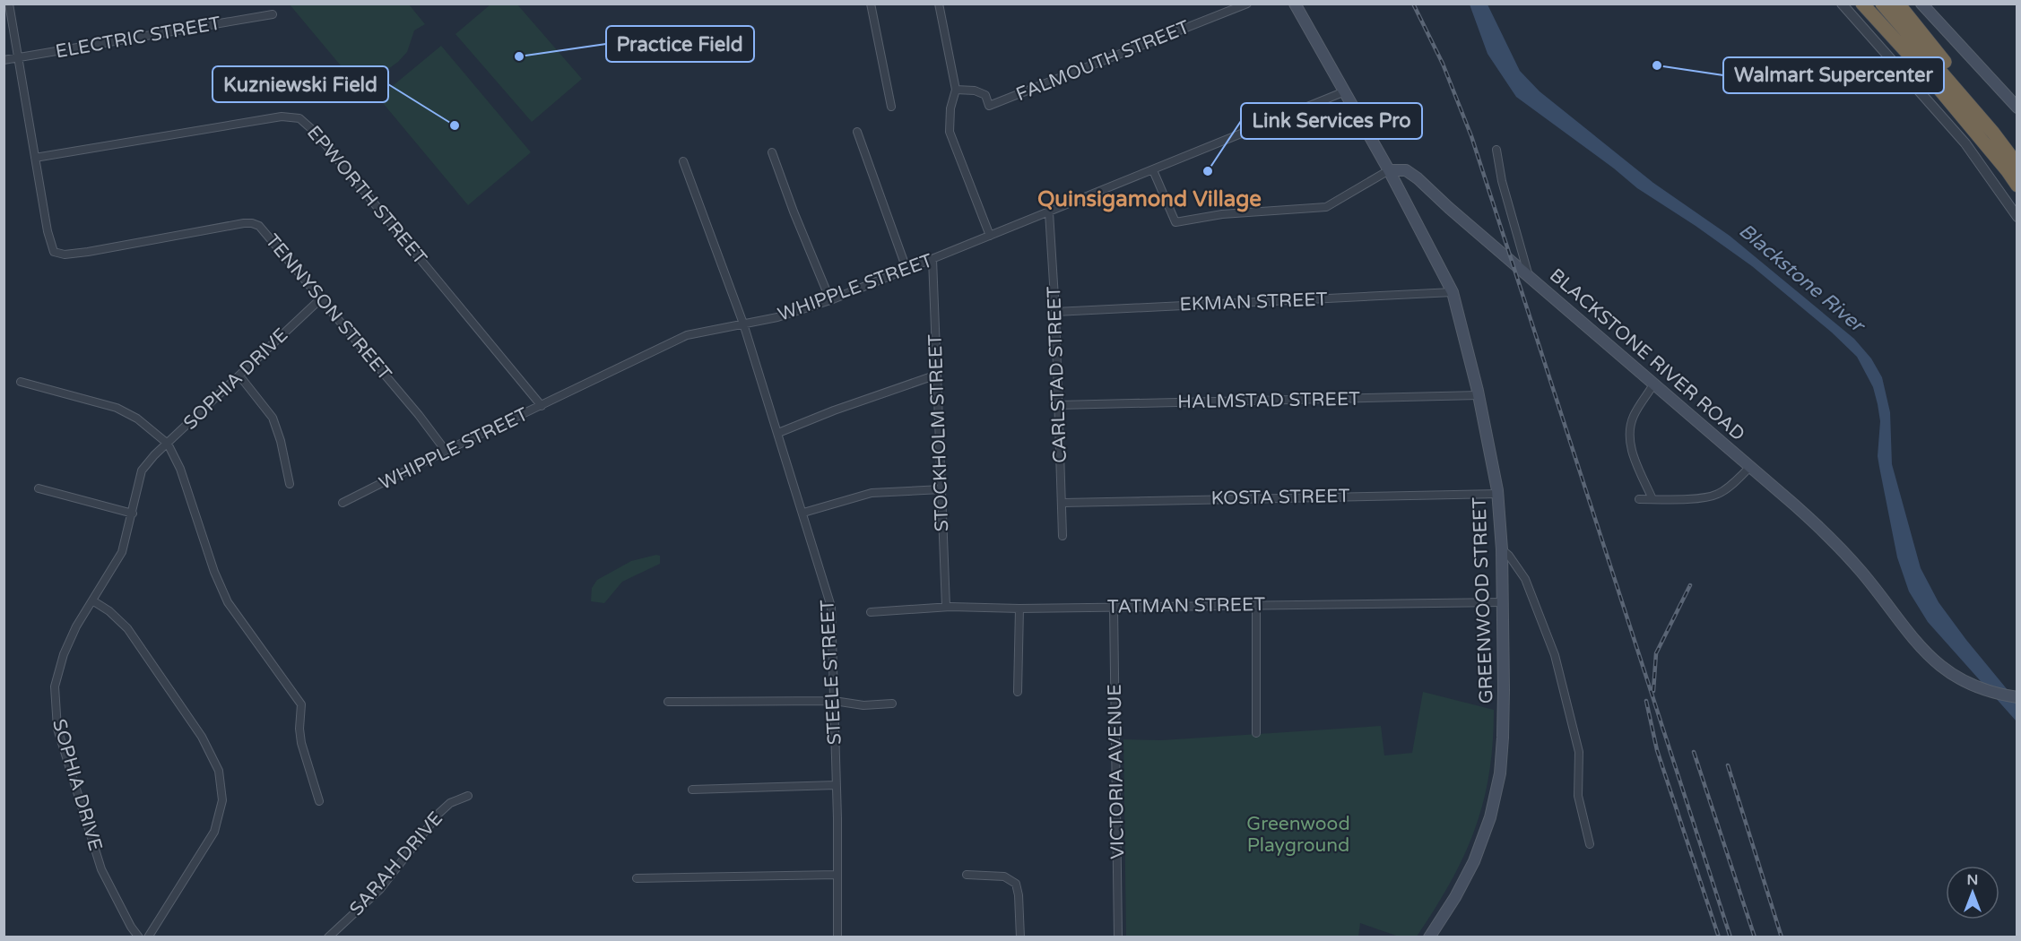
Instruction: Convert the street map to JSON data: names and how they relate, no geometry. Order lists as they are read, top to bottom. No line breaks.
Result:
{"streets":{"main road":["BLACKSTONE RIVER ROAD","GREENWOOD STREET"],"street":["ELECTRIC STREET","FALMOUTH STREET","EPWORTH STREET","WHIPPLE STREET","EKMAN STREET","TENNYSON STREET","CARLSTAD STREET","SOPHIA DRIVE","HALMSTAD STREET","STOCKHOLM STREET","KOSTA STREET","TATMAN STREET","STEELE STREET","VICTORIA AVENUE","SARAH DRIVE"]},"crossings":[["EPWORTH STREET","WHIPPLE STREET"],["EPWORTH STREET","TENNYSON STREET"],["WHIPPLE STREET","TENNYSON STREET"],["WHIPPLE STREET","CARLSTAD STREET"],["WHIPPLE STREET","STOCKHOLM STREET"],["WHIPPLE STREET","STEELE STREET"],["EKMAN STREET","CARLSTAD STREET"],["EKMAN STREET","GREENWOOD STREET"],["TENNYSON STREET","SOPHIA DRIVE"],["BLACKSTONE RIVER ROAD","GREENWOOD STREET"],["CARLSTAD STREET","HALMSTAD STREET"],["CARLSTAD STREET","KOSTA STREET"],["HALMSTAD STREET","GREENWOOD STREET"],["STOCKHOLM STREET","TATMAN STREET"],["KOSTA STREET","GREENWOOD STREET"],["GREENWOOD STREET","TATMAN STREET"],["TATMAN STREET","VICTORIA AVENUE"]],"districts":["Quinsigamond Village"],"water":["Blackstone River"],"parks":["Greenwood Playground"],"places":["Practice Field","Walmart Supercenter","Kuzniewski Field","Link Services Pro"],"north":"top"}
